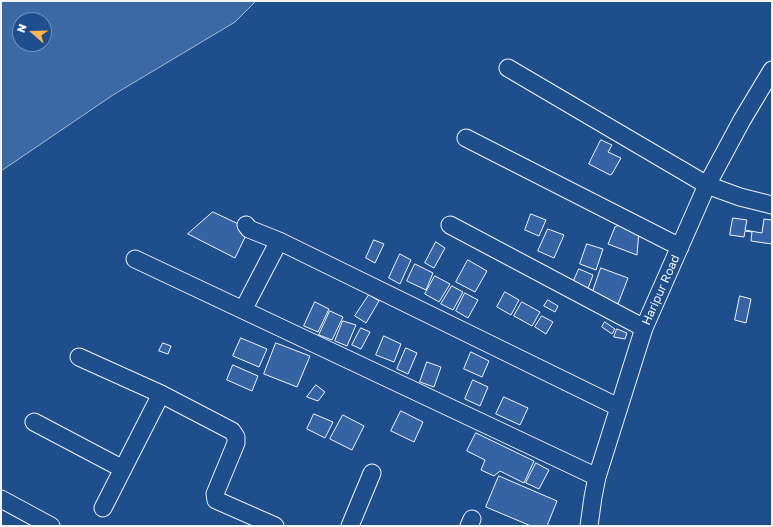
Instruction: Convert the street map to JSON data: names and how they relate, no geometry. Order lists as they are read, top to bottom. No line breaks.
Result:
{"streets":{"street":["Haripur Road"]},"north":"left"}
